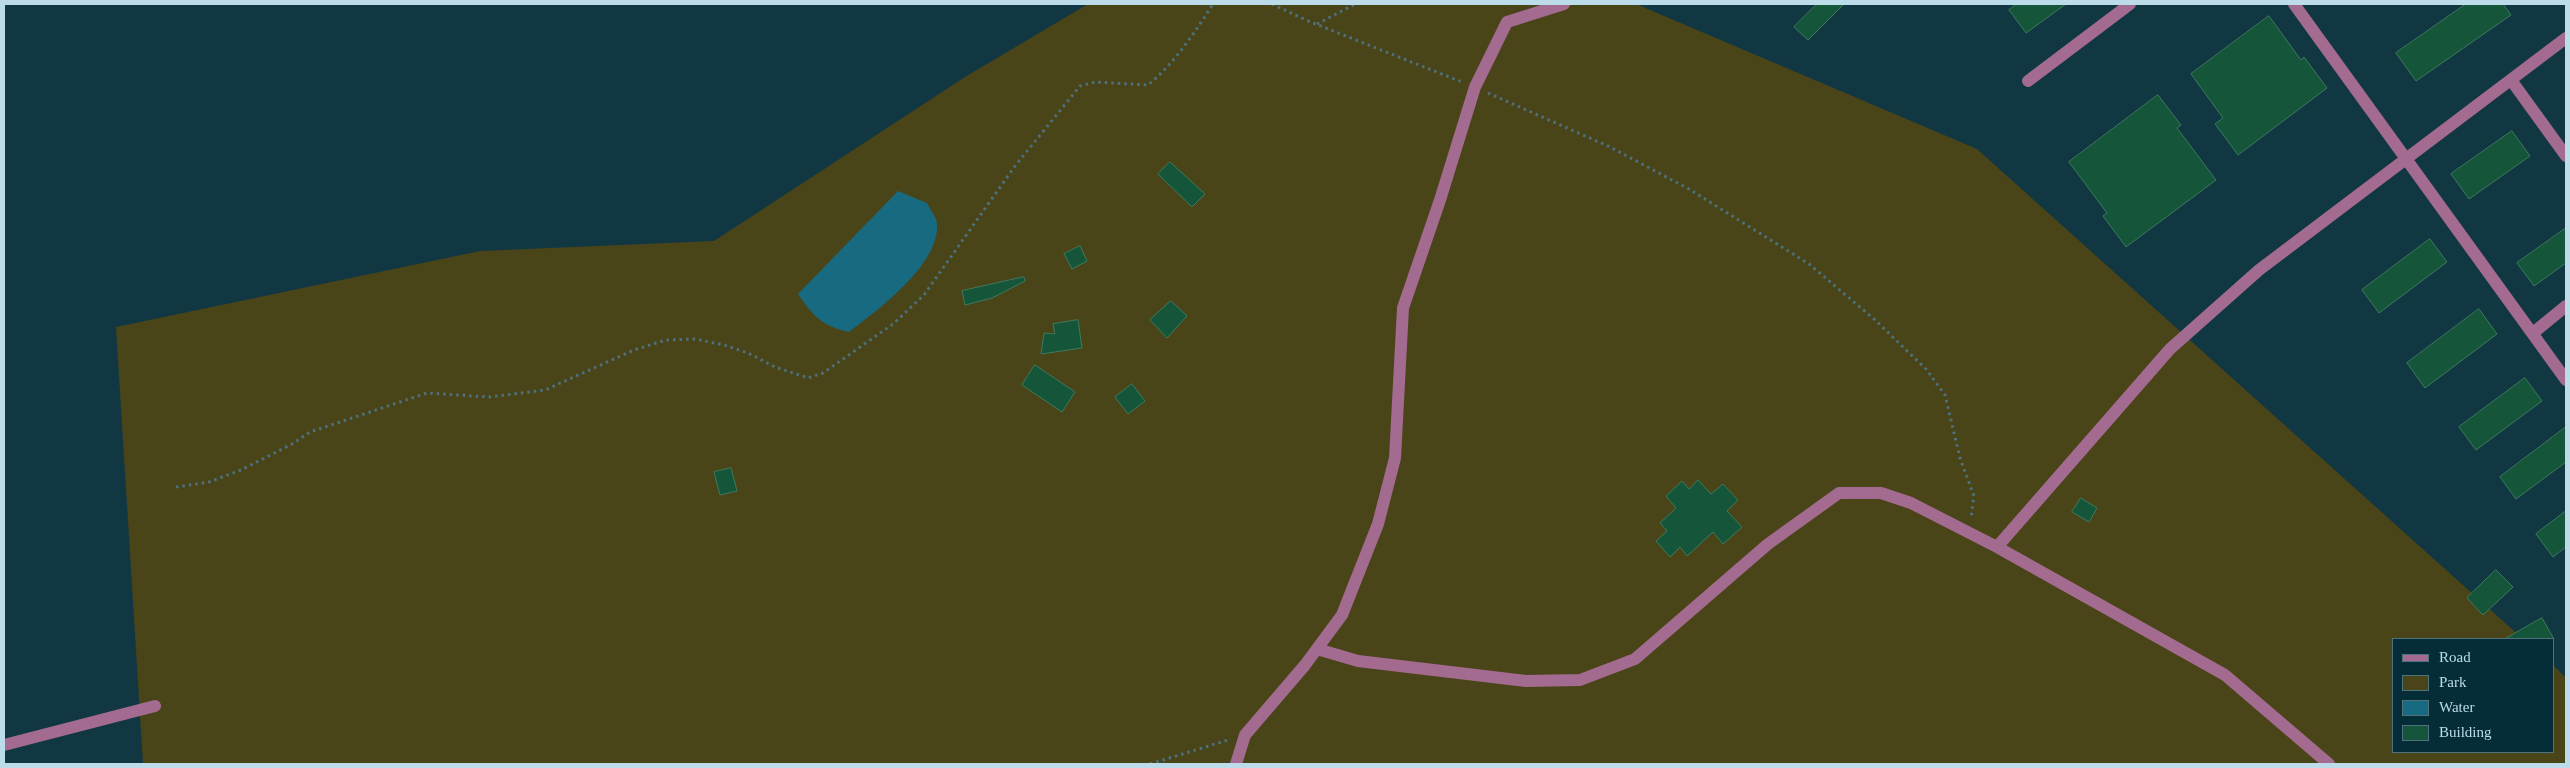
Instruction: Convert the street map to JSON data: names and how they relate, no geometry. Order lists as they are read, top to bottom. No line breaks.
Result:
{"legend":["Road","Park","Water","Building"]}
